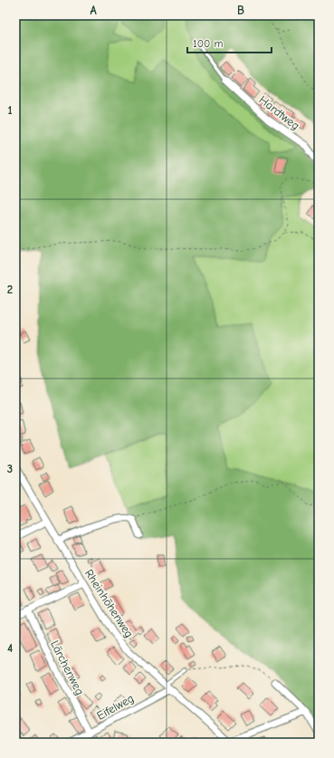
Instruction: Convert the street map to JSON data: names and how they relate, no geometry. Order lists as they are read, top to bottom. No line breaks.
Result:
{"streets":{"street":["Hardtweg","Rheinhöhenweg","Lärchenweg","Eifelweg"]},"crossings":[["Rheinhöhenweg","Eifelweg"],["Lärchenweg","Eifelweg"]],"scale_bar":"100 m","grid":{"columns":["A","B"],"rows":["1","2","3","4"]}}
